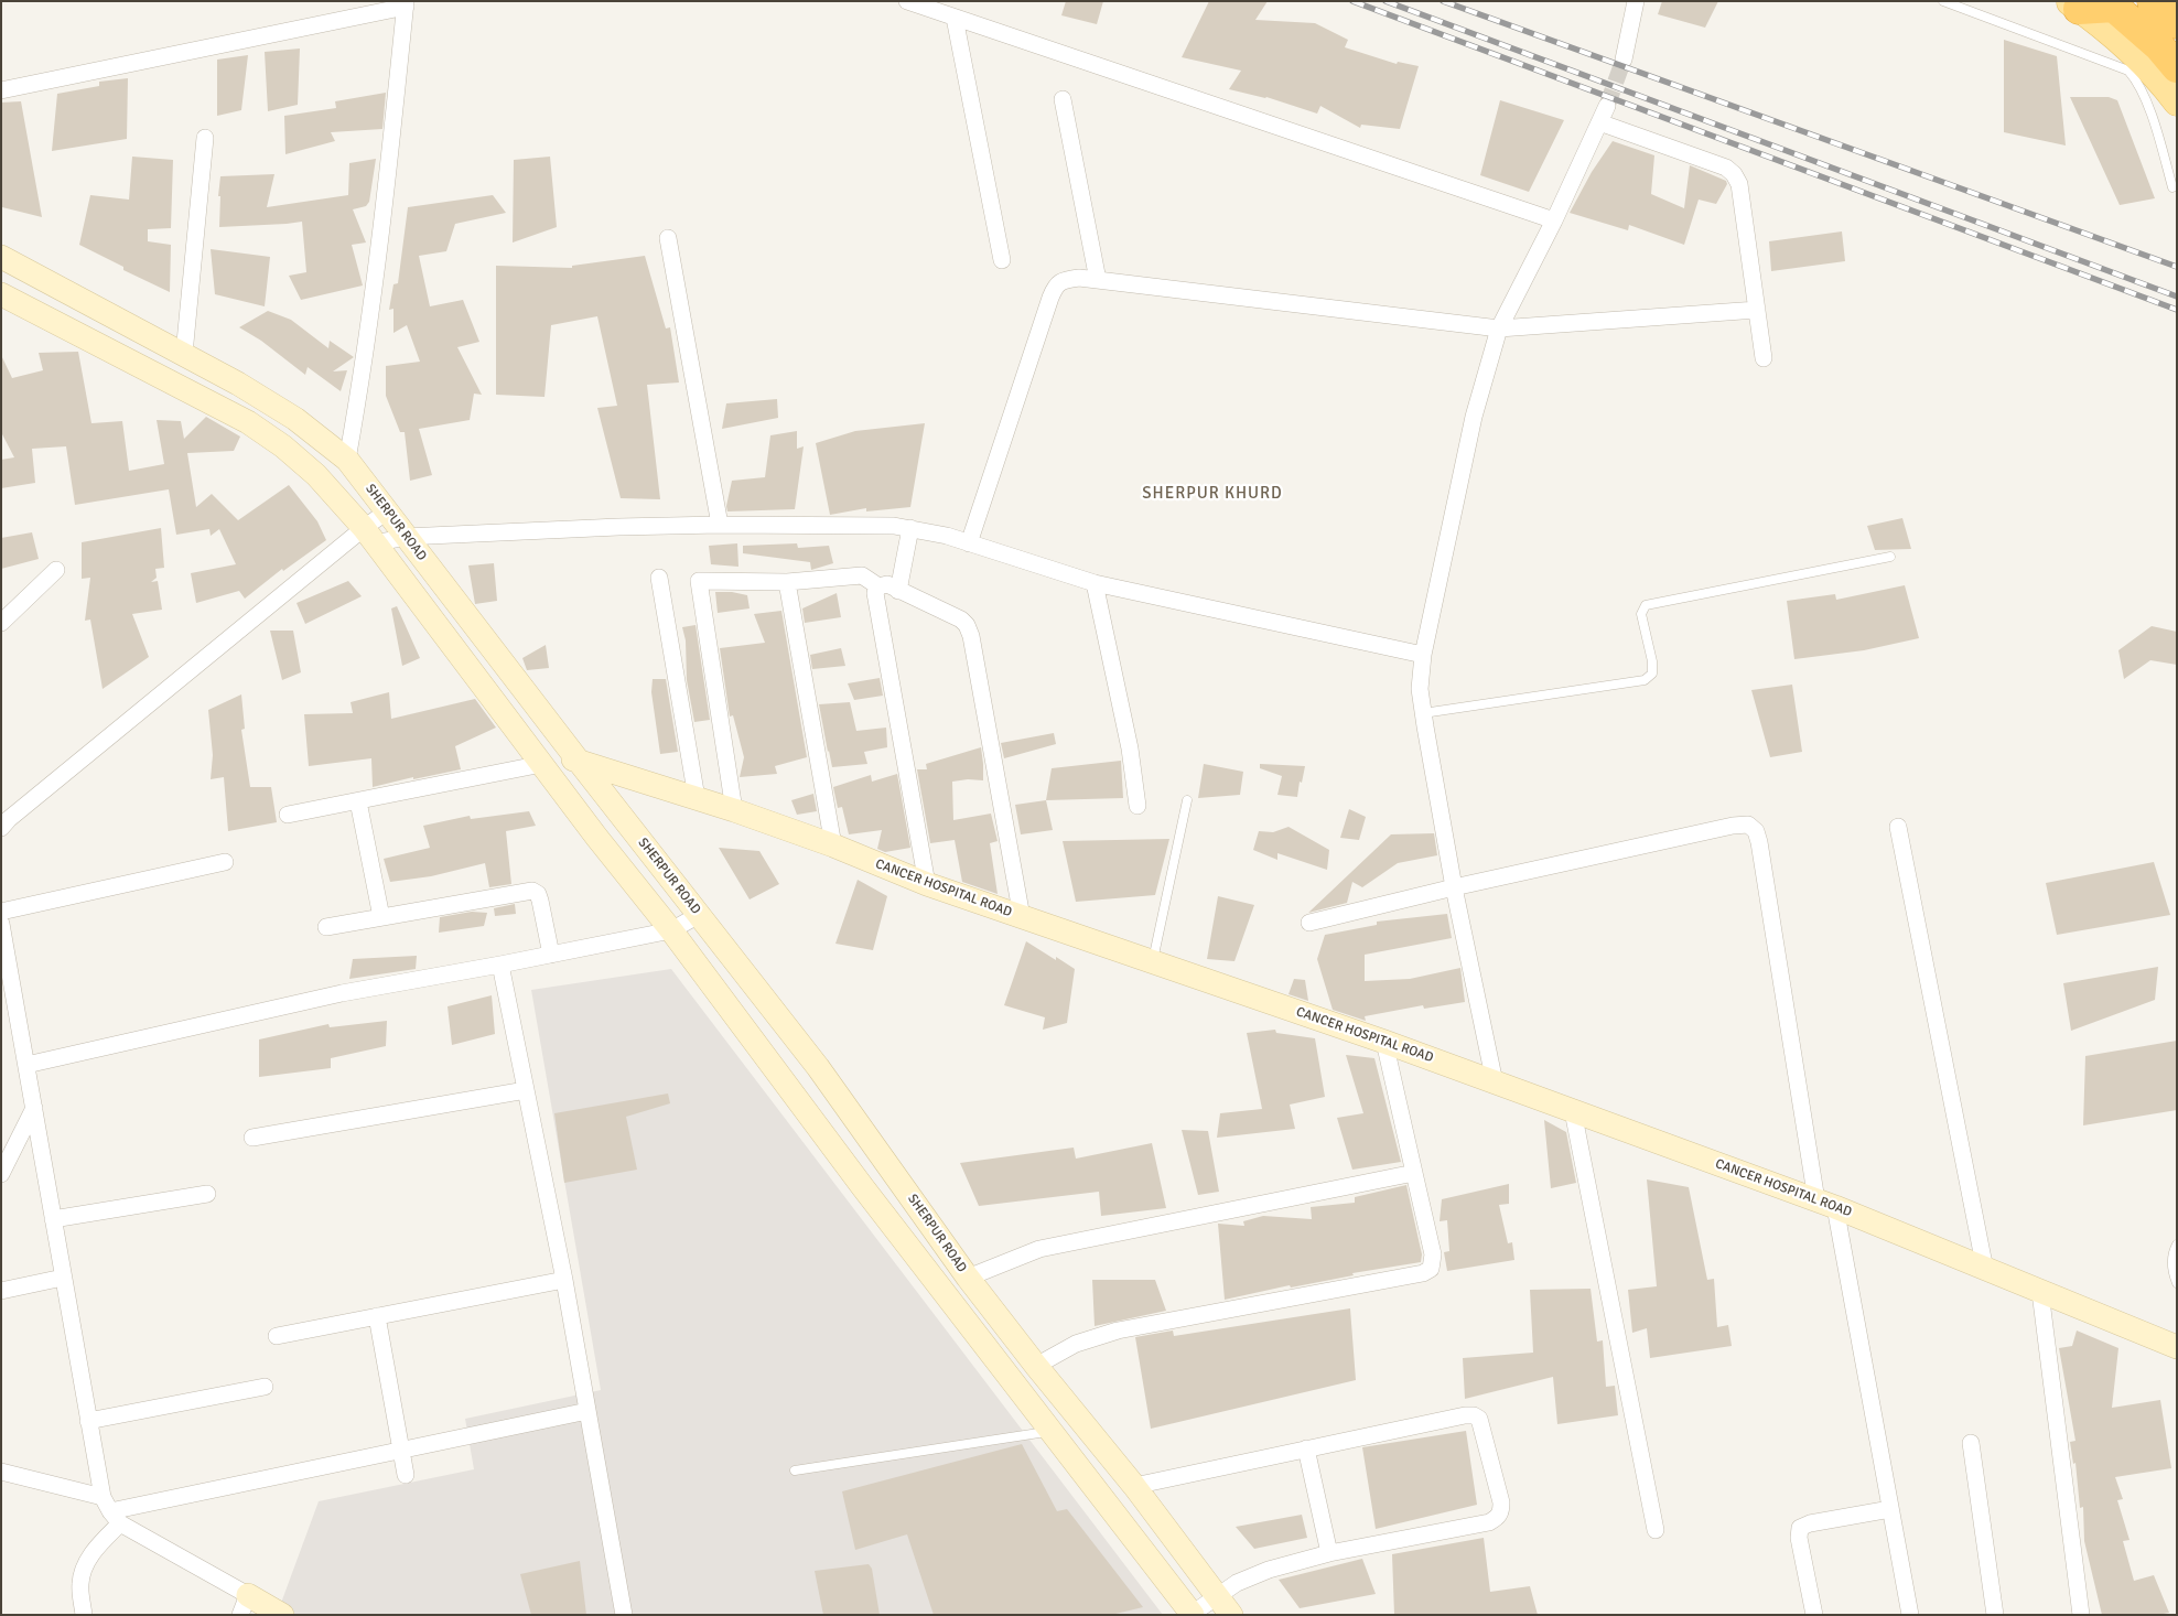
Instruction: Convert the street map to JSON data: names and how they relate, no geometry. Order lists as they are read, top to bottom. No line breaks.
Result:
{"streets":{"street":["SHERPUR ROAD","CANCER HOSPITAL ROAD"]},"crossings":[["SHERPUR ROAD","CANCER HOSPITAL ROAD"]],"districts":["SHERPUR KHURD"]}
